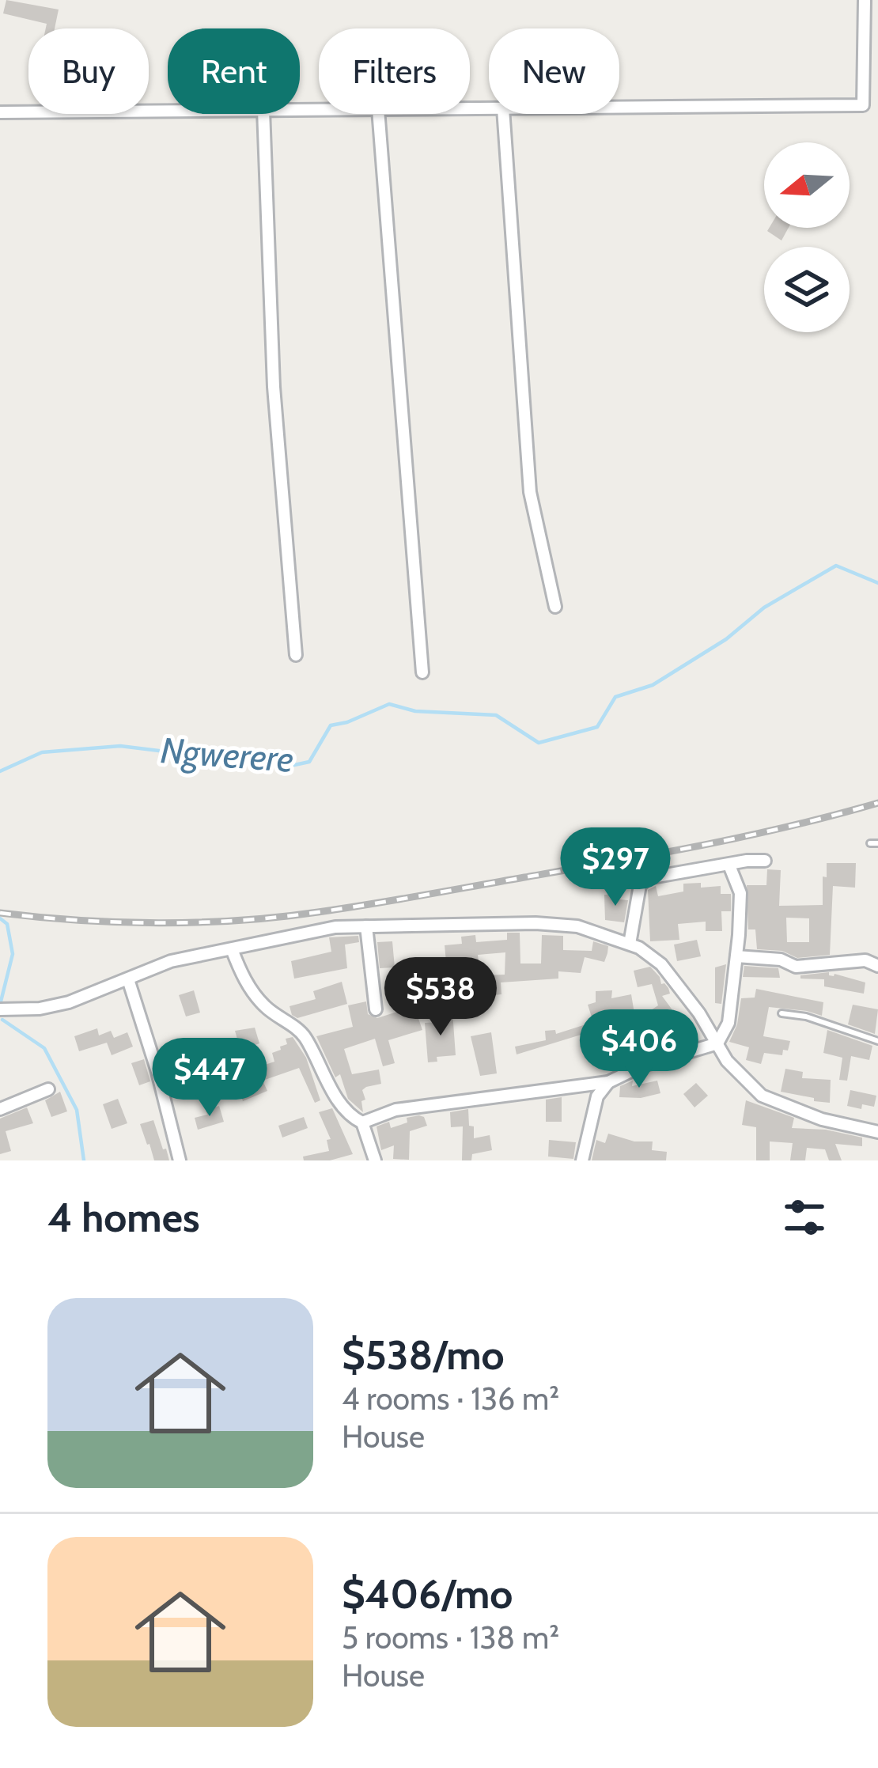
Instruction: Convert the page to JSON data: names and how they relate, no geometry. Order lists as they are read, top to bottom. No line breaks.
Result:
{"water":["Ngwerere"],"north":"left","page":{"chip":["Buy","Rent","Filters","New"],"price":["$297","$538","$406","$447"],"heading":"4 homes","list":[{"name":"$538/mo","note":"4 rooms · 136 m² · House"},{"name":"$406/mo","note":"5 rooms · 138 m² · House"}]}}
